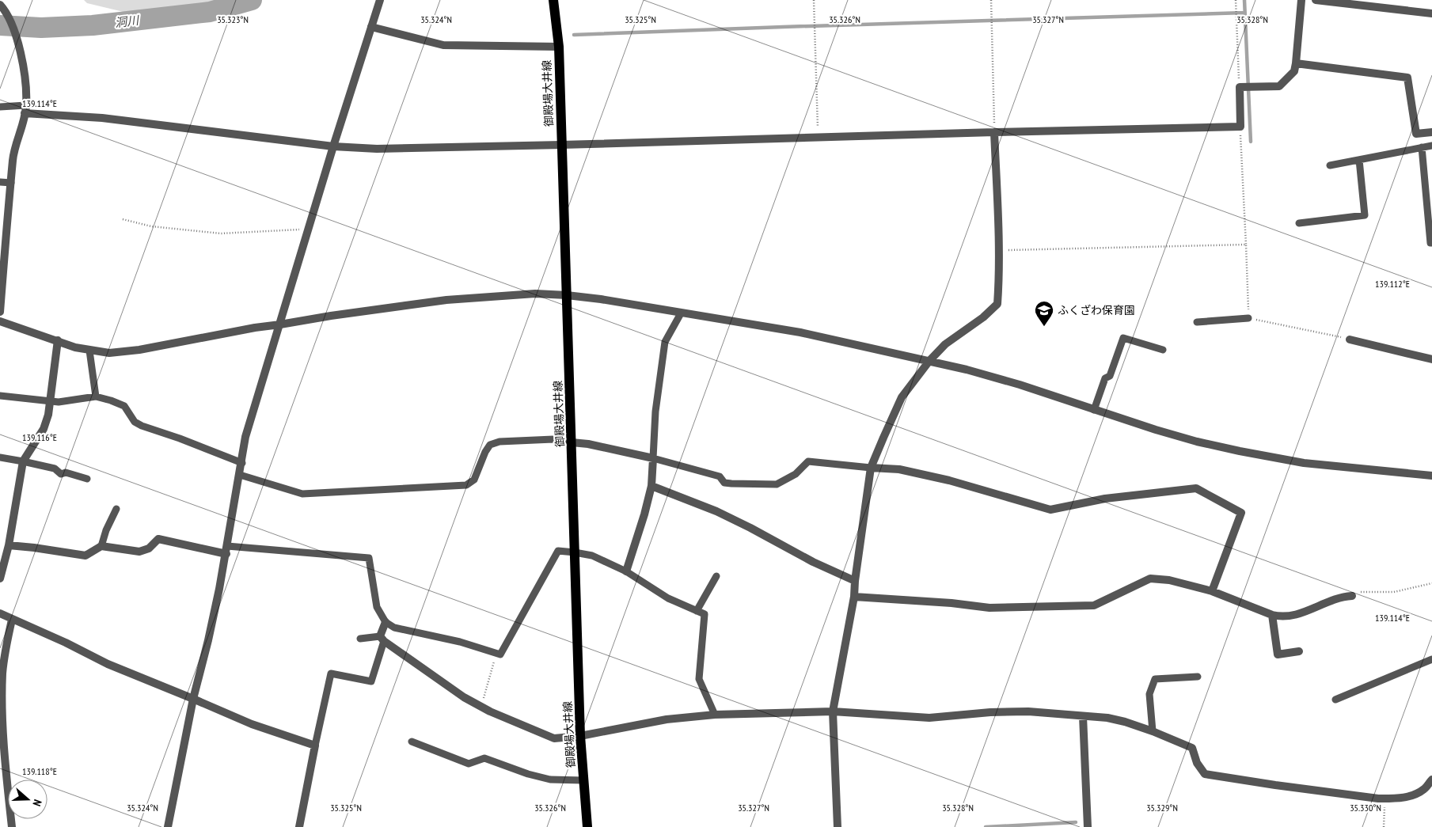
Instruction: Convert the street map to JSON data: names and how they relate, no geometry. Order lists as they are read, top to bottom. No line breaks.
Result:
{"streets":{"main road":["御殿場大井線"]},"water":["洞川"],"places":{"school or university":["ふくざわ保育園"]},"north":"right","coordinates":["35.323°N","35.324°N","35.325°N","35.326°N","35.327°N","35.328°N","139.114°E","139.112°E","139.116°E","139.118°E","35.329°N","35.330°N"]}
